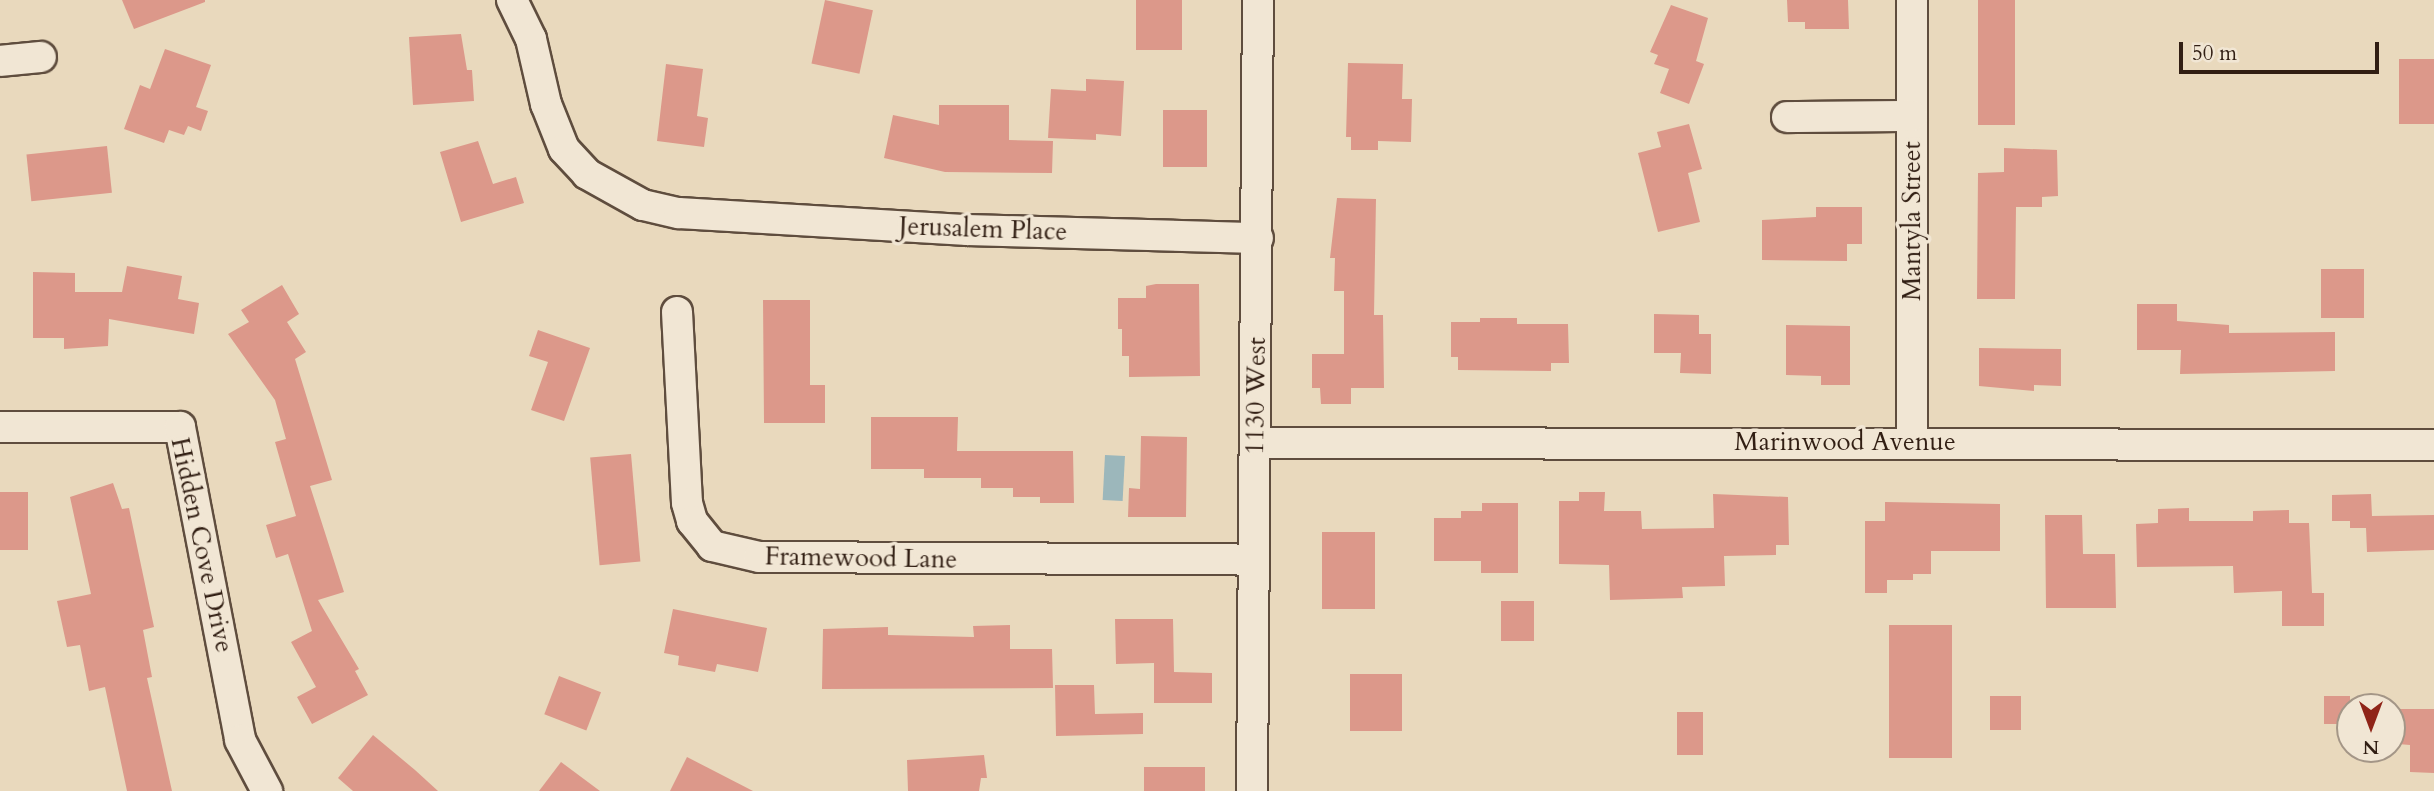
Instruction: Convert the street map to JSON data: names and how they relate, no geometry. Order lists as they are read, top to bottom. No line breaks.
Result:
{"streets":{"street":["Mantyla Street","Jerusalem Place","1130 West","Marinwood Avenue","Hidden Cove Drive","Framewood Lane"]},"crossings":[["Mantyla Street","Marinwood Avenue"],["Jerusalem Place","1130 West"],["1130 West","Marinwood Avenue"],["1130 West","Framewood Lane"]],"scale_bar":"50 m","north":"bottom"}
